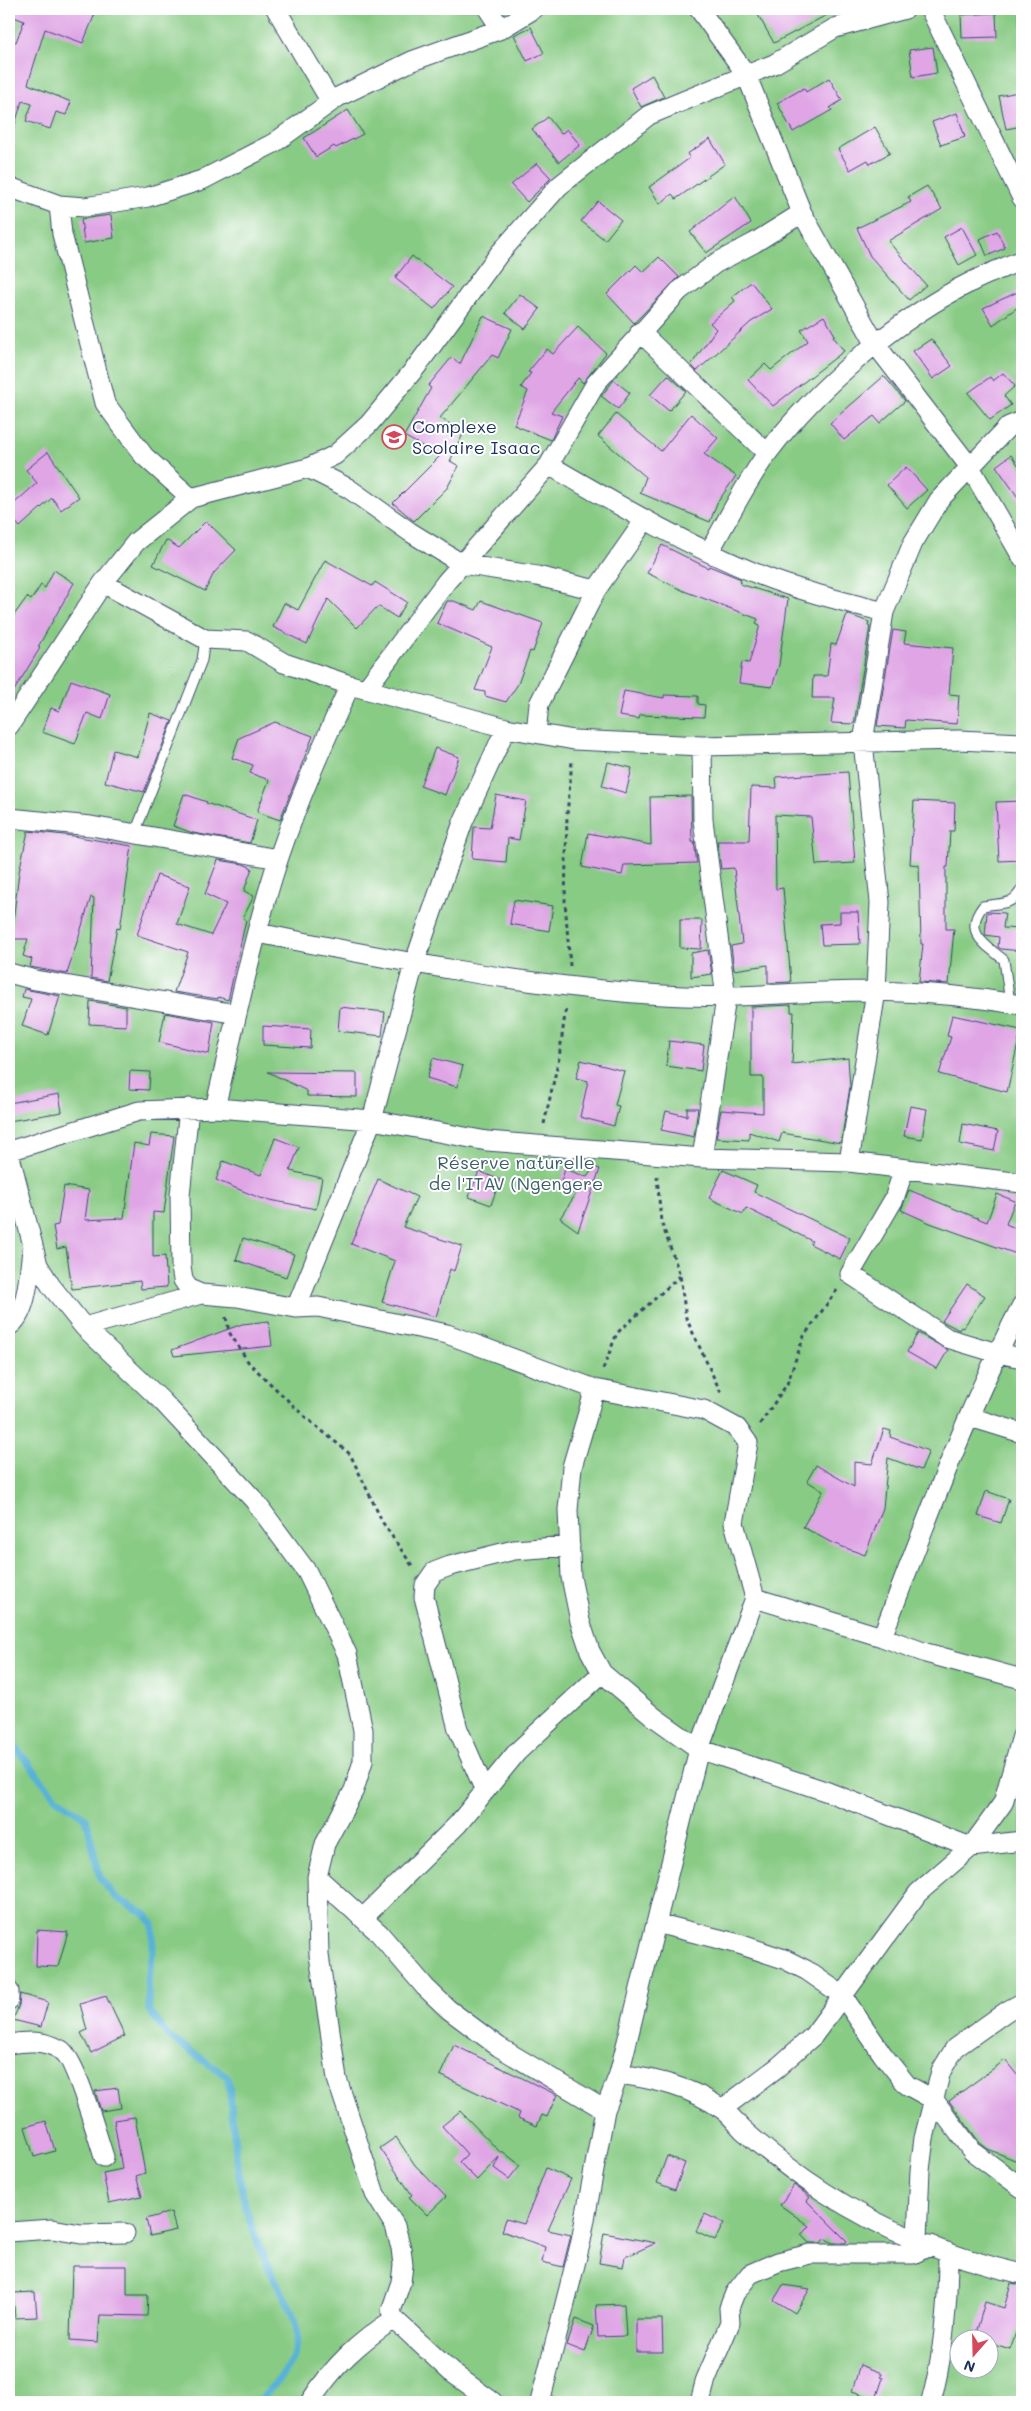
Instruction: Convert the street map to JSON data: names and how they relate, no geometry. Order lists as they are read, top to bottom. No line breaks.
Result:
{"parks":["Réserve naturelle de l'ITAV (Ngengere"],"places":{"school or university":["Complexe Scolaire Isaac"]},"north":"bottom"}
